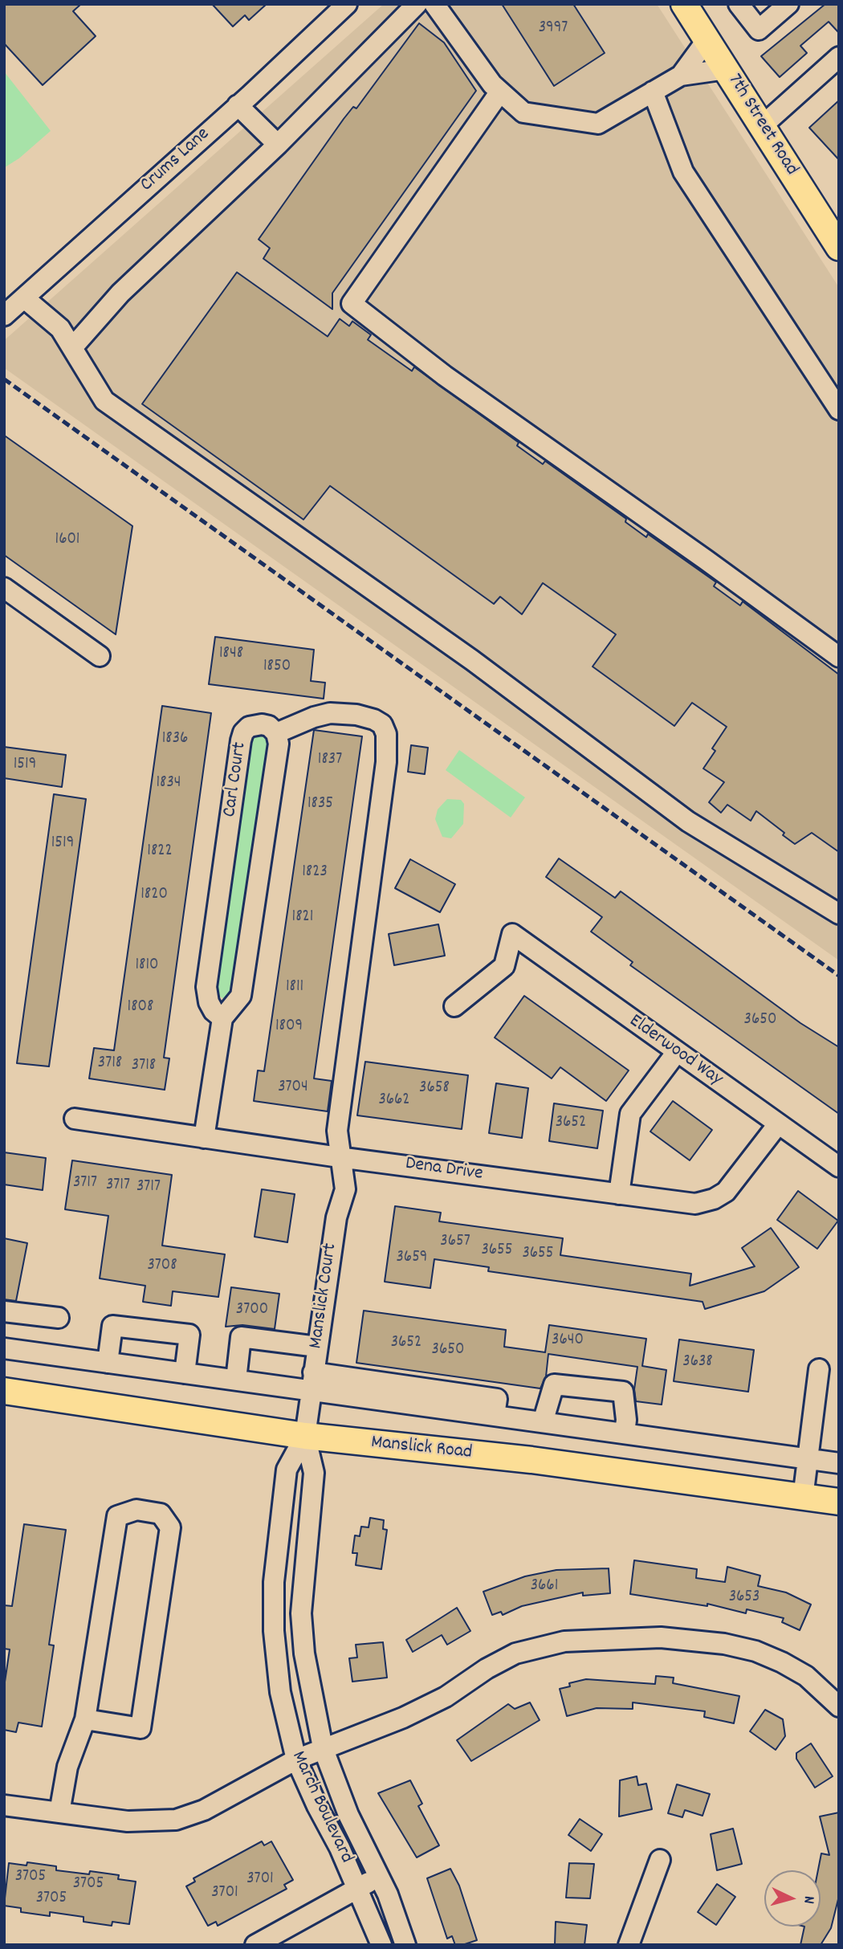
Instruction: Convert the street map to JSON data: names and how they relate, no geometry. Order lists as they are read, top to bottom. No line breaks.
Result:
{"streets":{"main road":["7th Street Road","Manslick Road"],"street":["Crums Lane","Carl Court","Elderwood Way","Dena Drive","Manslick Court","March Boulevard"]},"crossings":[["Carl Court","Manslick Court"],["Elderwood Way","Dena Drive"],["Dena Drive","Manslick Court"],["Manslick Court","Manslick Road"],["Manslick Court","March Boulevard"],["Manslick Road","March Boulevard"]],"house_numbers":["3997","1601","1848","1850","1836","1837","1519","1834","1835","1519","1822","1823","1820","1821","1810","1811","1808","3650","1809","3718","3718","3704","3658","3662","3652","3717","3717","3717","3657","3655","3655","3659","3708","3700","3640","3652","3650","3638","3661","3653","3705","3701","3705","3701","3705"],"north":"right"}
